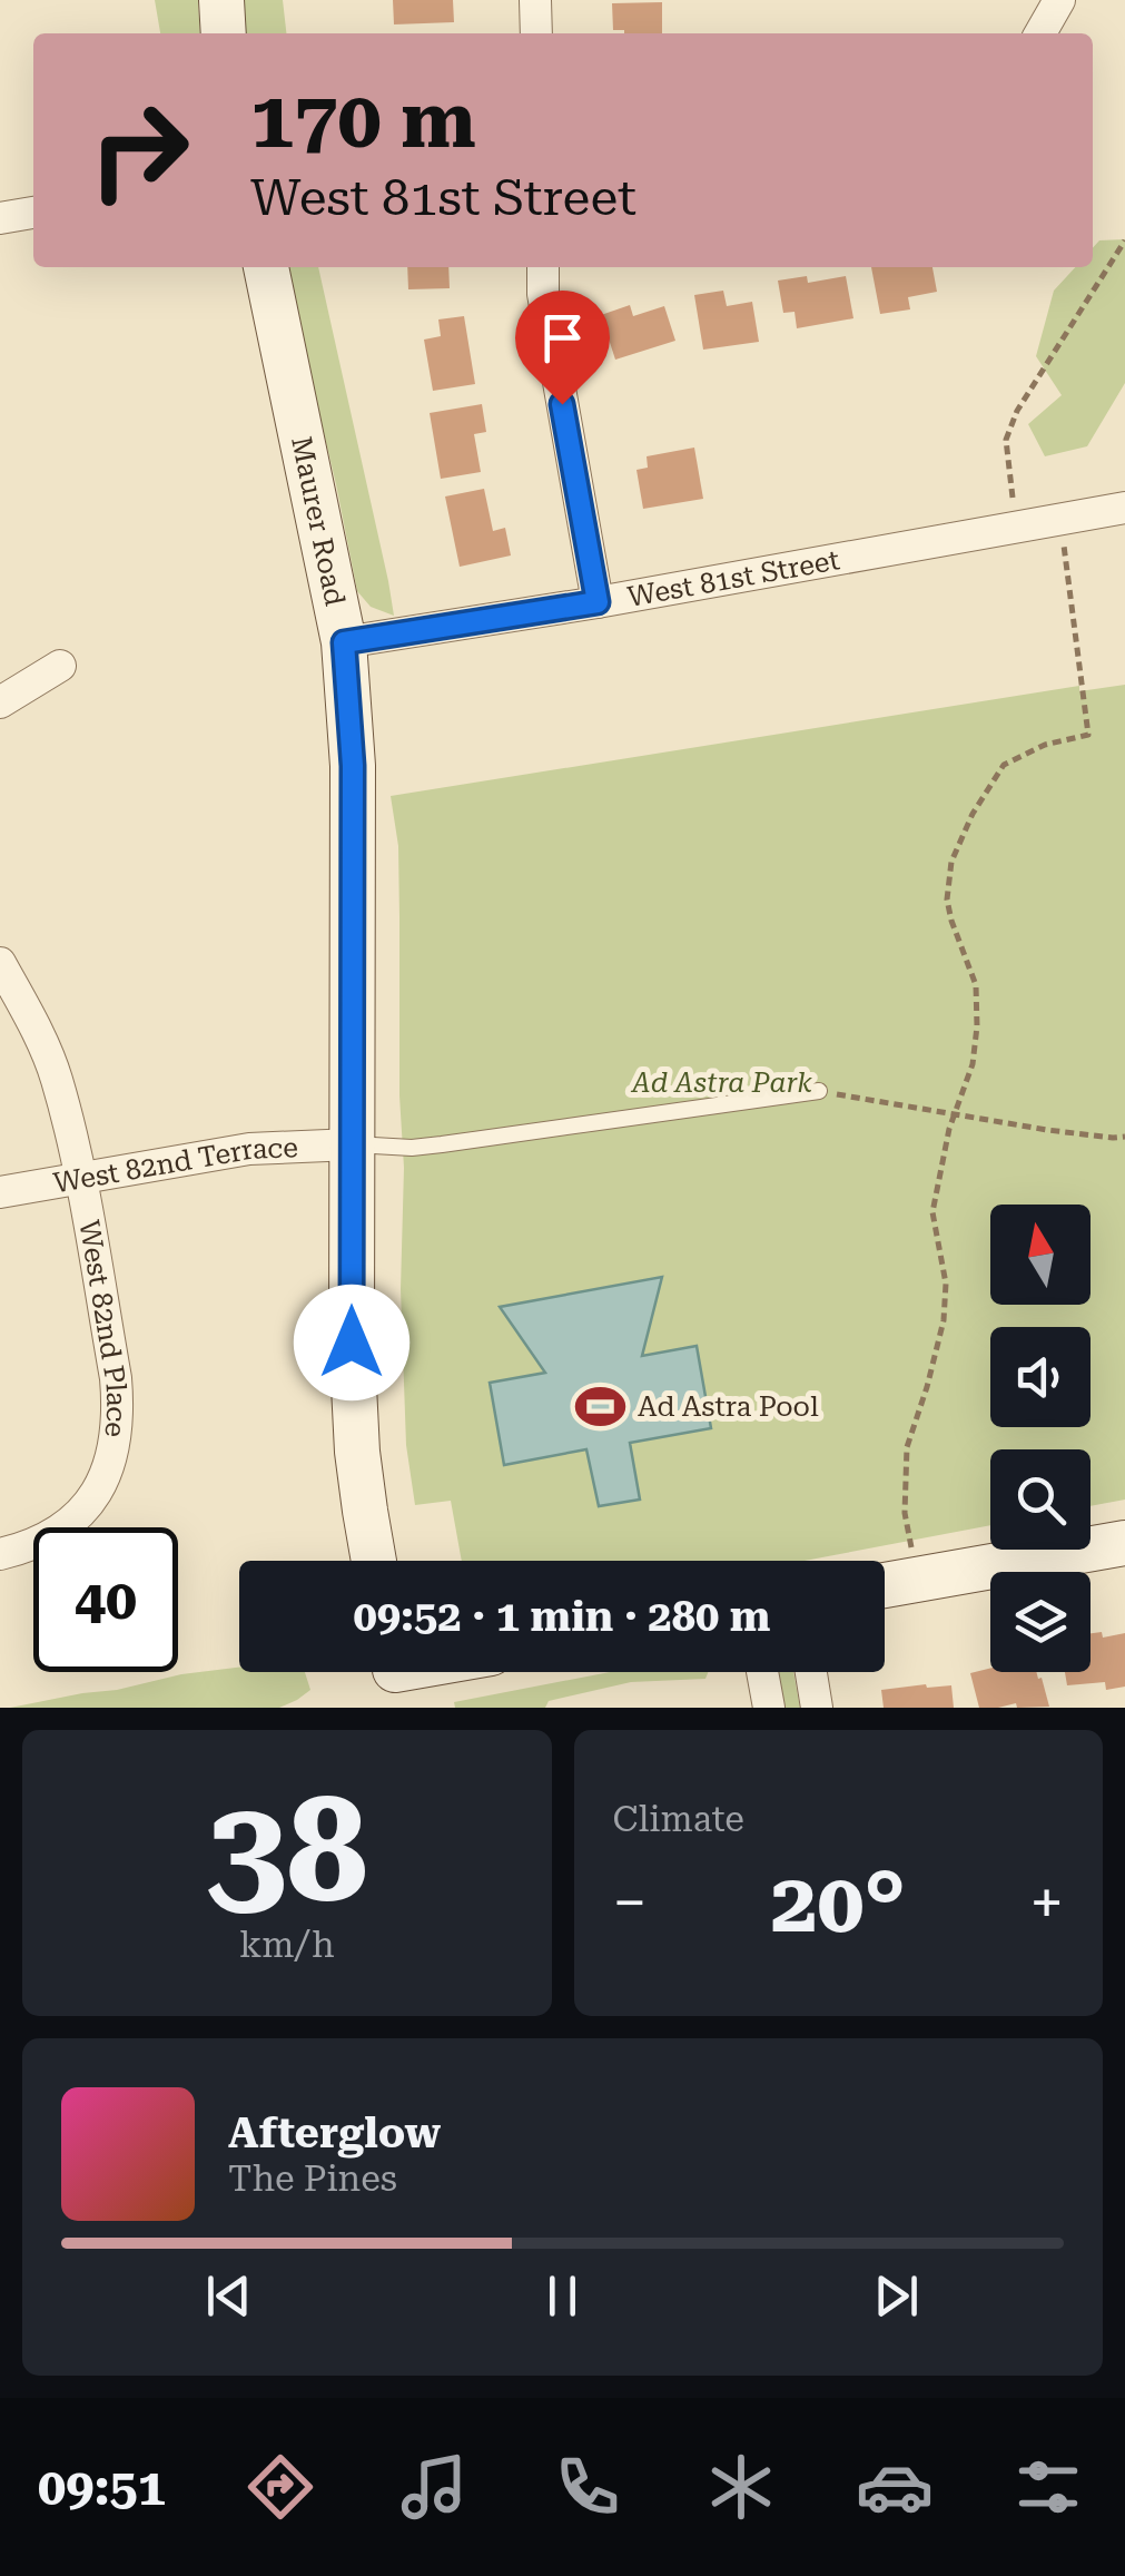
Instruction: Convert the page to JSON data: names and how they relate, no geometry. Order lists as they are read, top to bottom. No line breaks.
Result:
{"streets":{"street":["Maurer Road","West 81st Street","West 82nd Terrace","West 82nd Place"]},"crossings":[["Maurer Road","West 81st Street"],["Maurer Road","West 82nd Terrace"],["West 82nd Terrace","West 82nd Place"]],"parks":["Ad Astra Park"],"places":{"sports":["Ad Astra Pool"]},"north":"top","page":{"turn":["170 m","West 81st Street"],"limit":"40","trip":"09:52 · 1 min · 280 m","tile":[["38","km/h"],"Climate"],"heat":["−","20°","+"],"song":["Afterglow","The Pines"],"tabs":"09:51"}}
